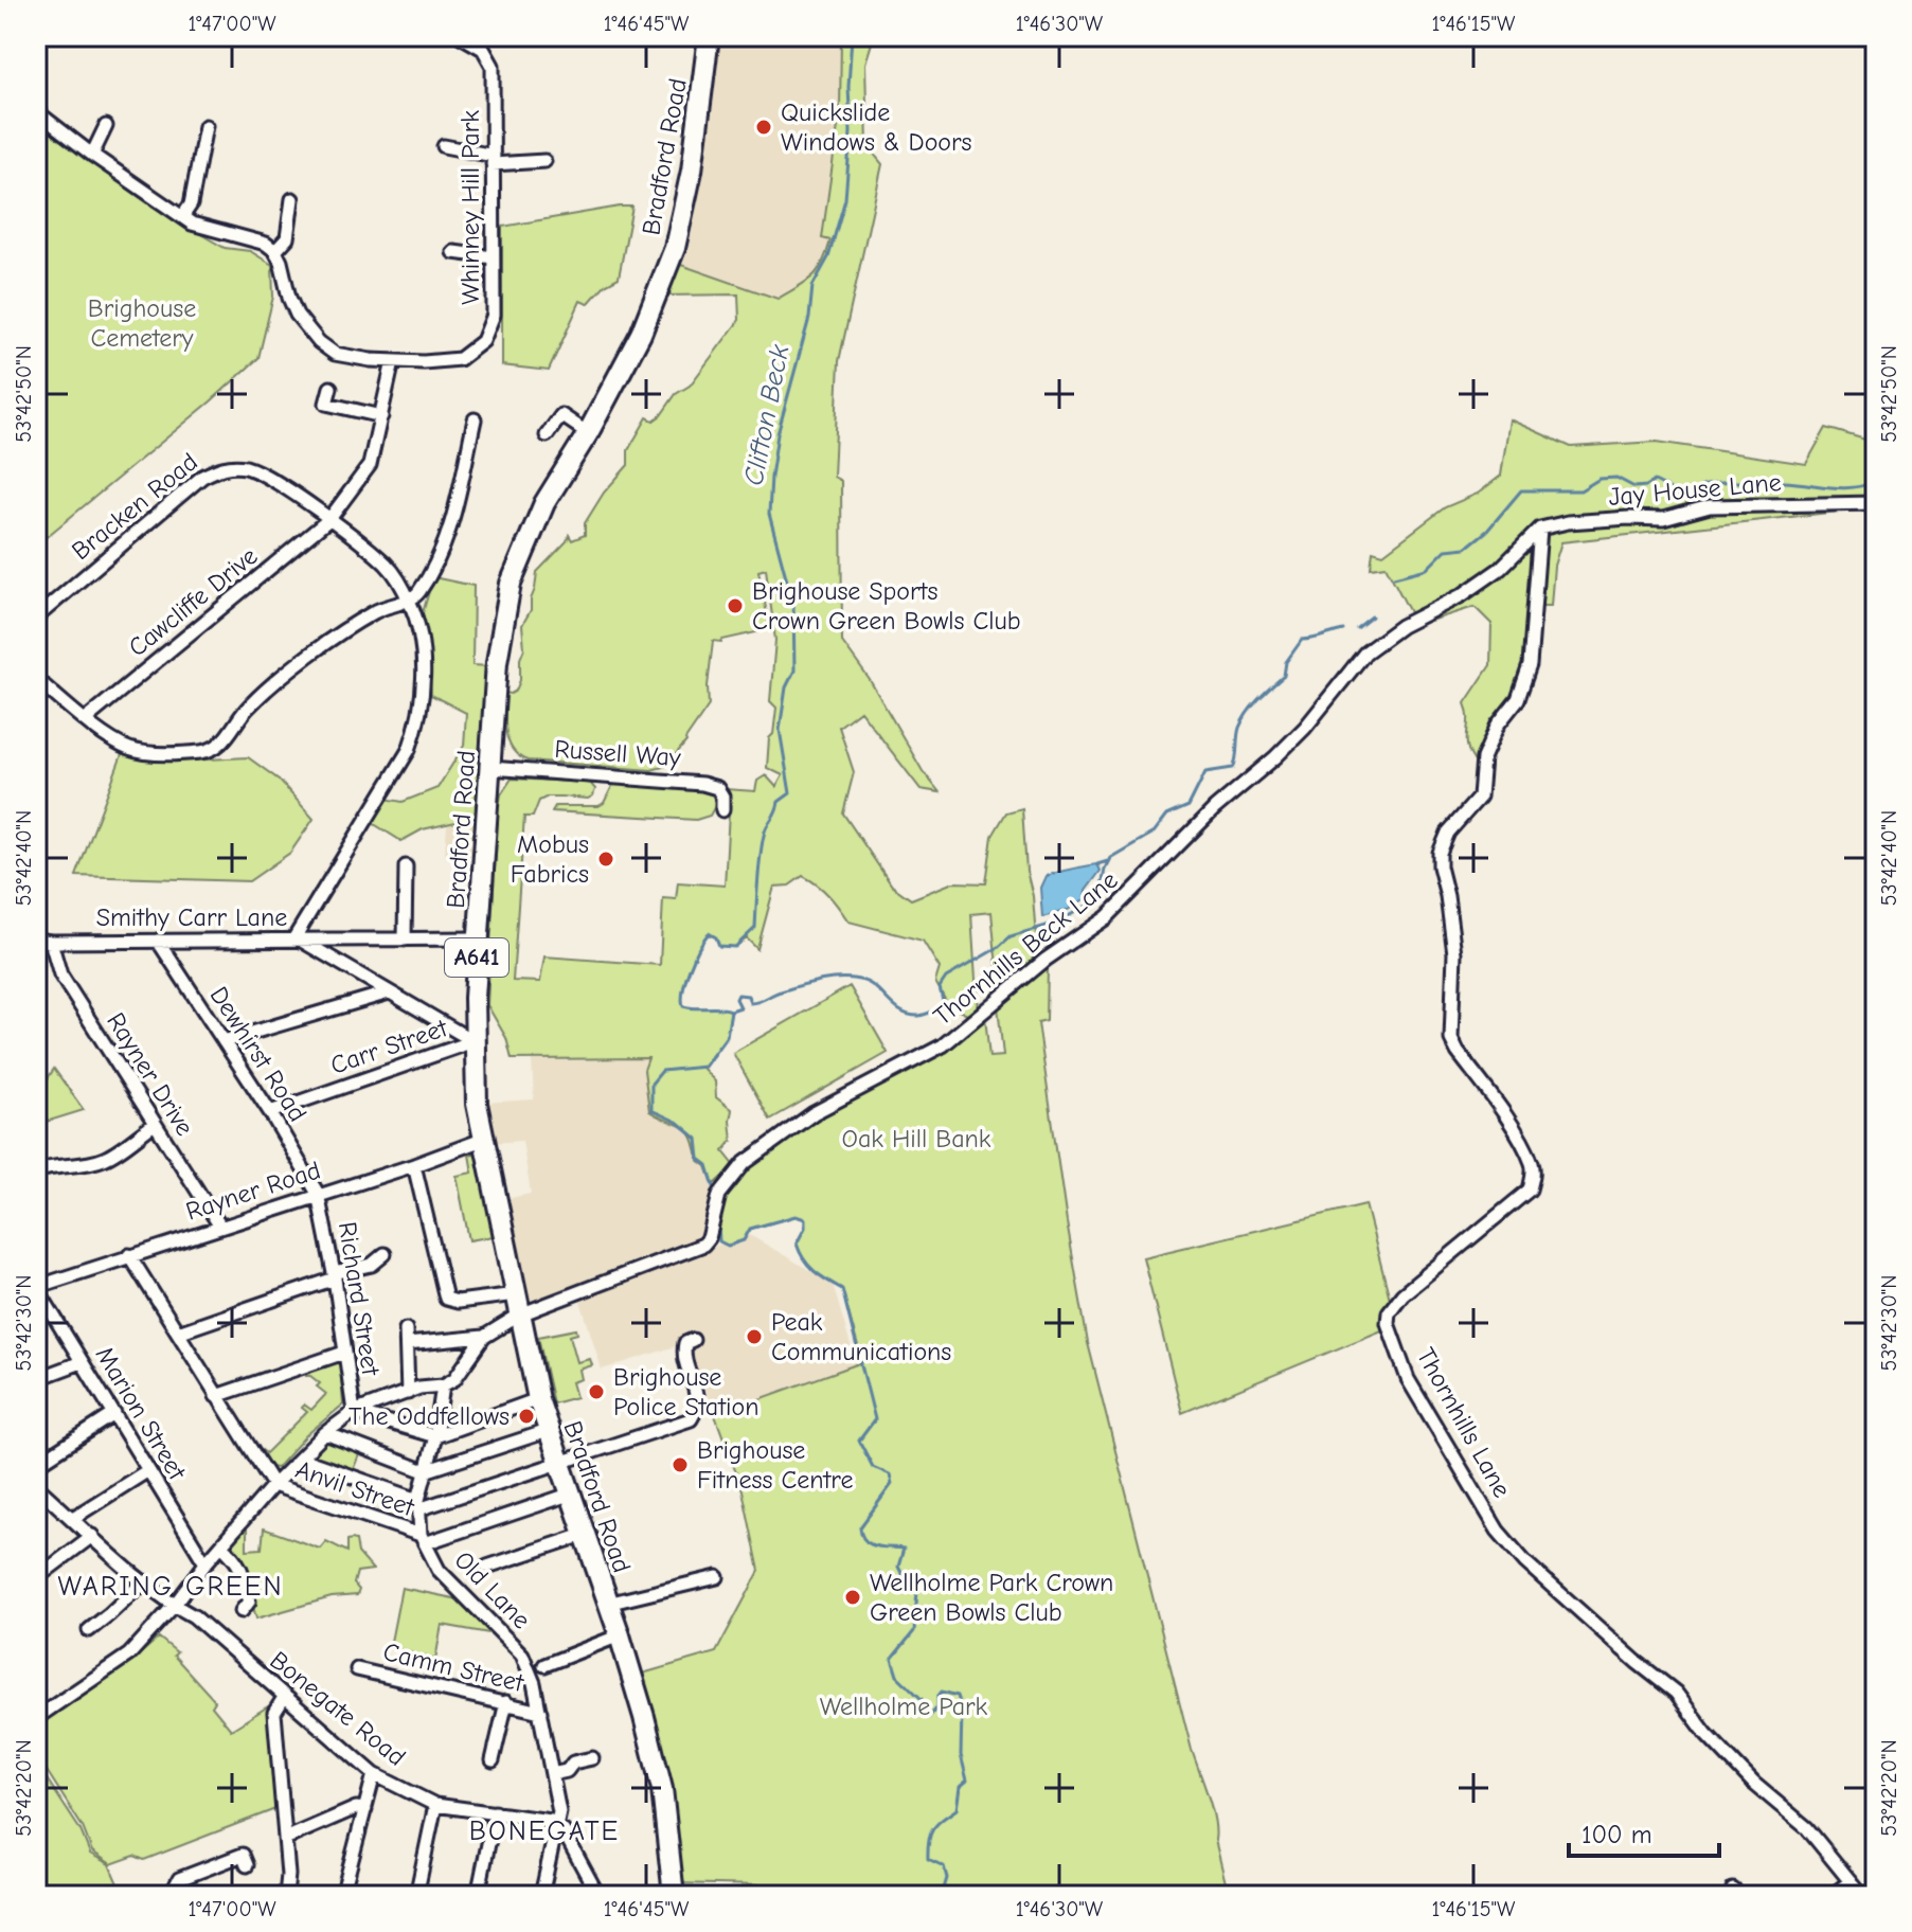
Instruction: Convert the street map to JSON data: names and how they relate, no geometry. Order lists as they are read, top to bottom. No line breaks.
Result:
{"streets":{"main road":["Bradford Road","A641"],"street":["Whinney Hill Park","Jay House Lane","Bracken Road","Cawcliffe Drive","Russell Way","Smithy Carr Lane","Thornhills Beck Lane","Carr Street","Dewhirst Road","Rayner Drive","Rayner Road","Richard Street","Marion Street","Thornhills Lane","Anvil Street","Old Lane","Camm Street","Bonegate Road"]},"crossings":[["Bradford Road","Russell Way"],["Bradford Road","Smithy Carr Lane"],["Bradford Road","Thornhills Beck Lane"],["Bradford Road","Carr Street"],["Bradford Road","Rayner Road"],["Whinney Hill Park","Cawcliffe Drive"],["Jay House Lane","Thornhills Beck Lane"],["Jay House Lane","Thornhills Lane"],["Bracken Road","Cawcliffe Drive"],["Bracken Road","Smithy Carr Lane"],["Smithy Carr Lane","Carr Street"],["Smithy Carr Lane","Dewhirst Road"],["Smithy Carr Lane","Rayner Drive"],["Thornhills Beck Lane","Thornhills Lane"],["Carr Street","Dewhirst Road"],["Dewhirst Road","Rayner Road"],["Dewhirst Road","Richard Street"],["Rayner Drive","Rayner Road"],["Rayner Road","Richard Street"],["Rayner Road","Marion Street"],["Anvil Street","Old Lane"],["Old Lane","Camm Street"],["Old Lane","Bonegate Road"]],"districts":["WARING GREEN","BONEGATE"],"water":["Clifton Beck"],"parks":["Brighouse Cemetery","Oak Hill Bank","Wellholme Park"],"places":["Quickslide Windows & Doors","Brighouse Sports Crown Green Bowls Club","Mobus Fabrics","Peak Communications","Brighouse Police Station","The Oddfellows","Brighouse Fitness Centre","Wellholme Park Crown Green Bowls Club"],"scale_bar":"100 m","coordinates":["1°47'00\"W","1°46'45\"W","1°46'30\"W","1°46'15\"W","53°42'50\"N","53°42'40\"N","53°42'30\"N","53°42'20\"N"]}
